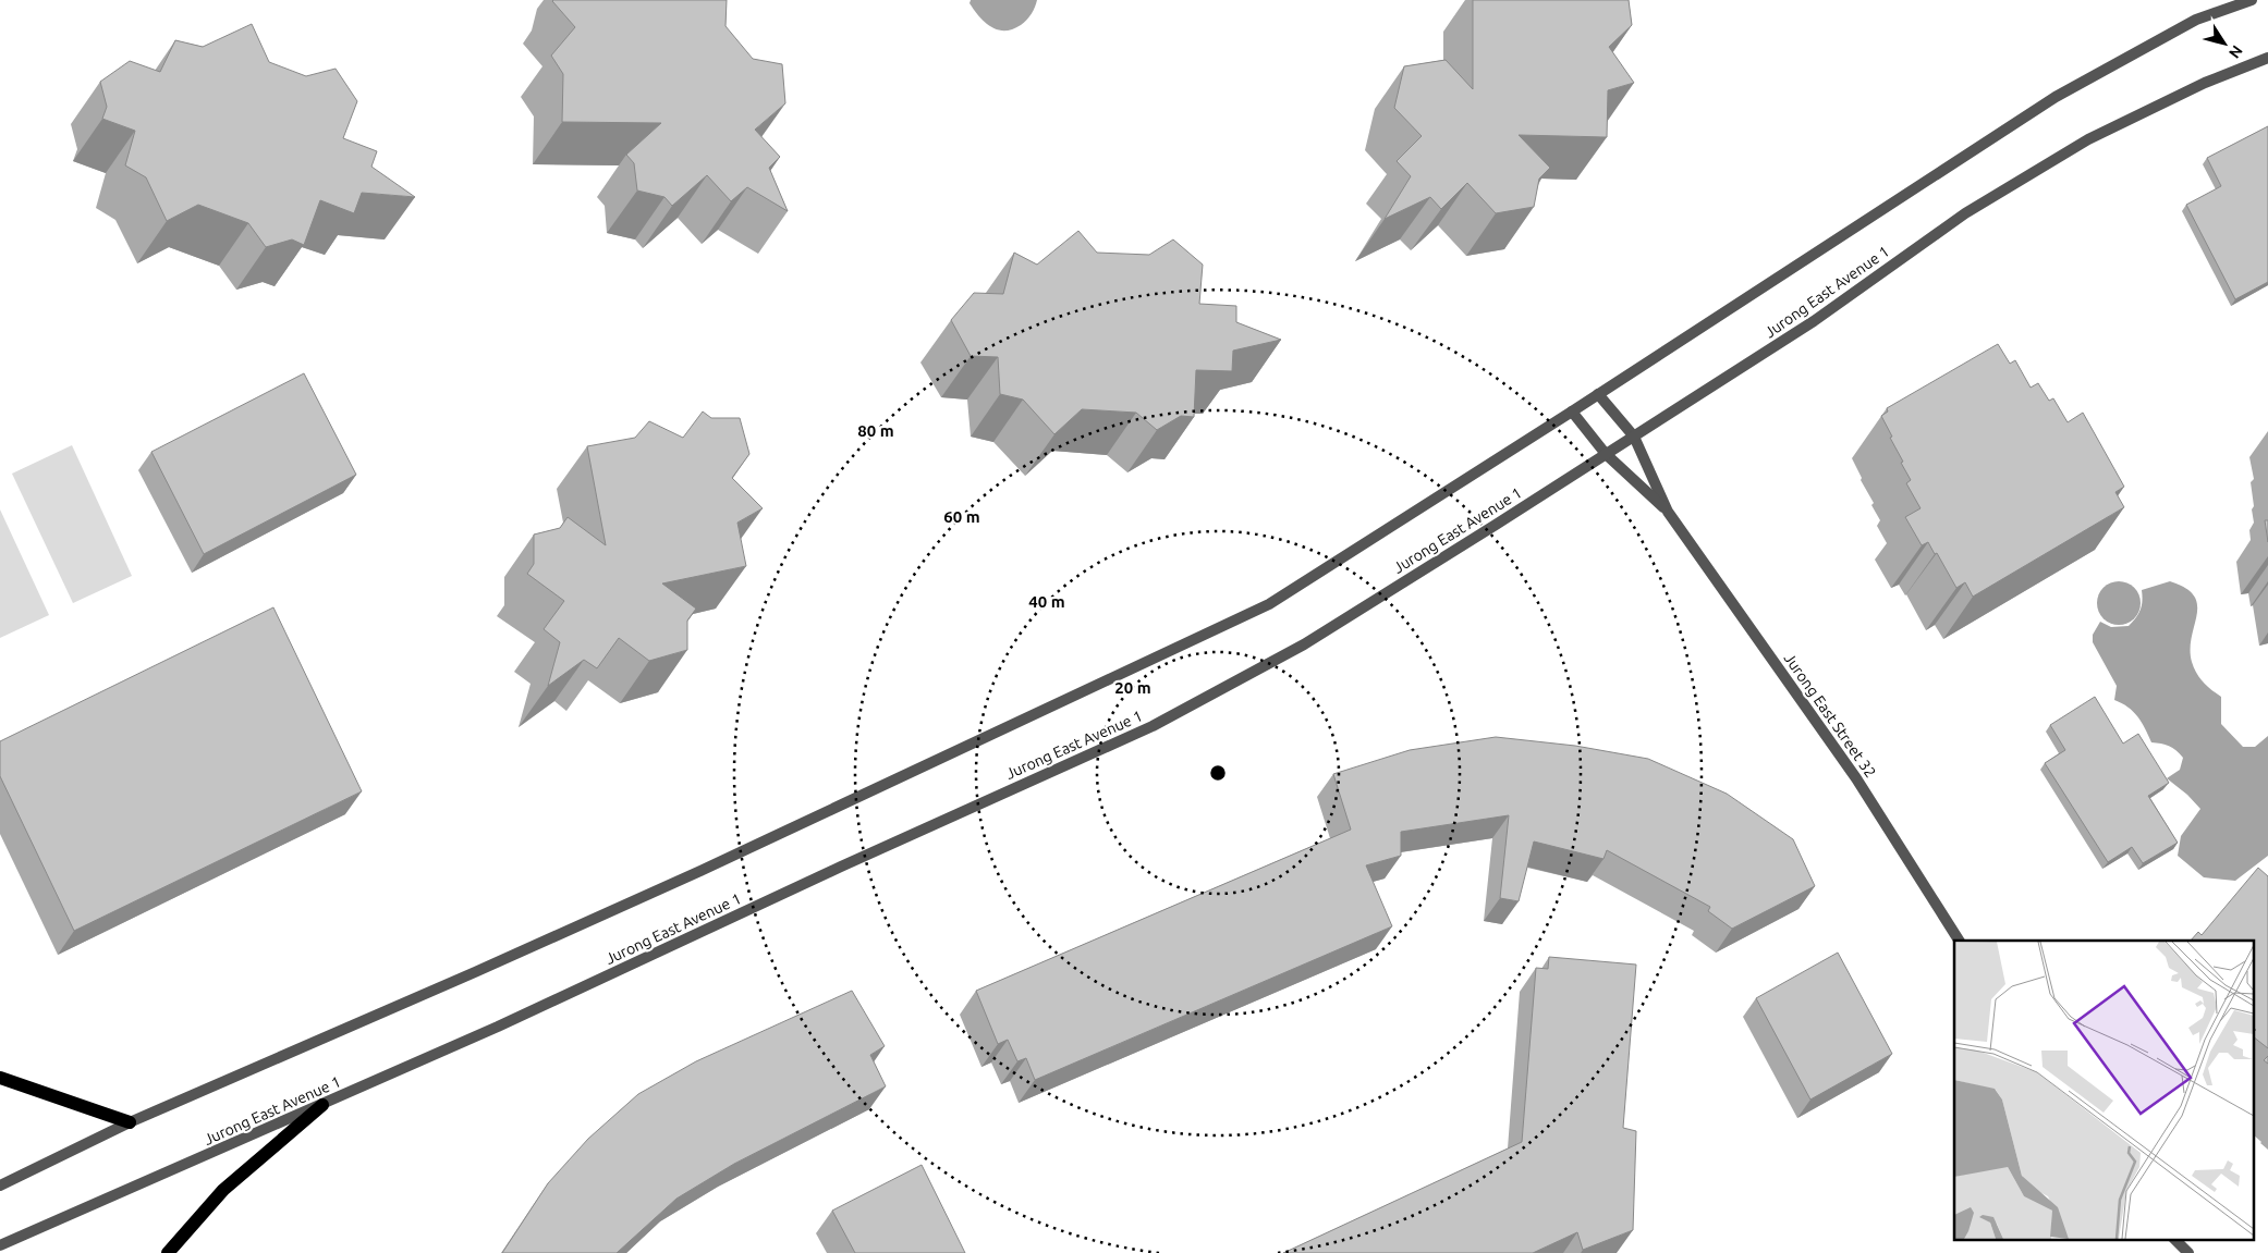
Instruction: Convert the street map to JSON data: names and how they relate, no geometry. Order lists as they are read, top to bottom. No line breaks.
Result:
{"streets":{"street":["Jurong East Avenue 1","Jurong East Street 32"]},"crossings":[["Jurong East Avenue 1","Jurong East Street 32"]],"north":"bottom right","rings":["80 m","60 m","40 m","20 m"]}
